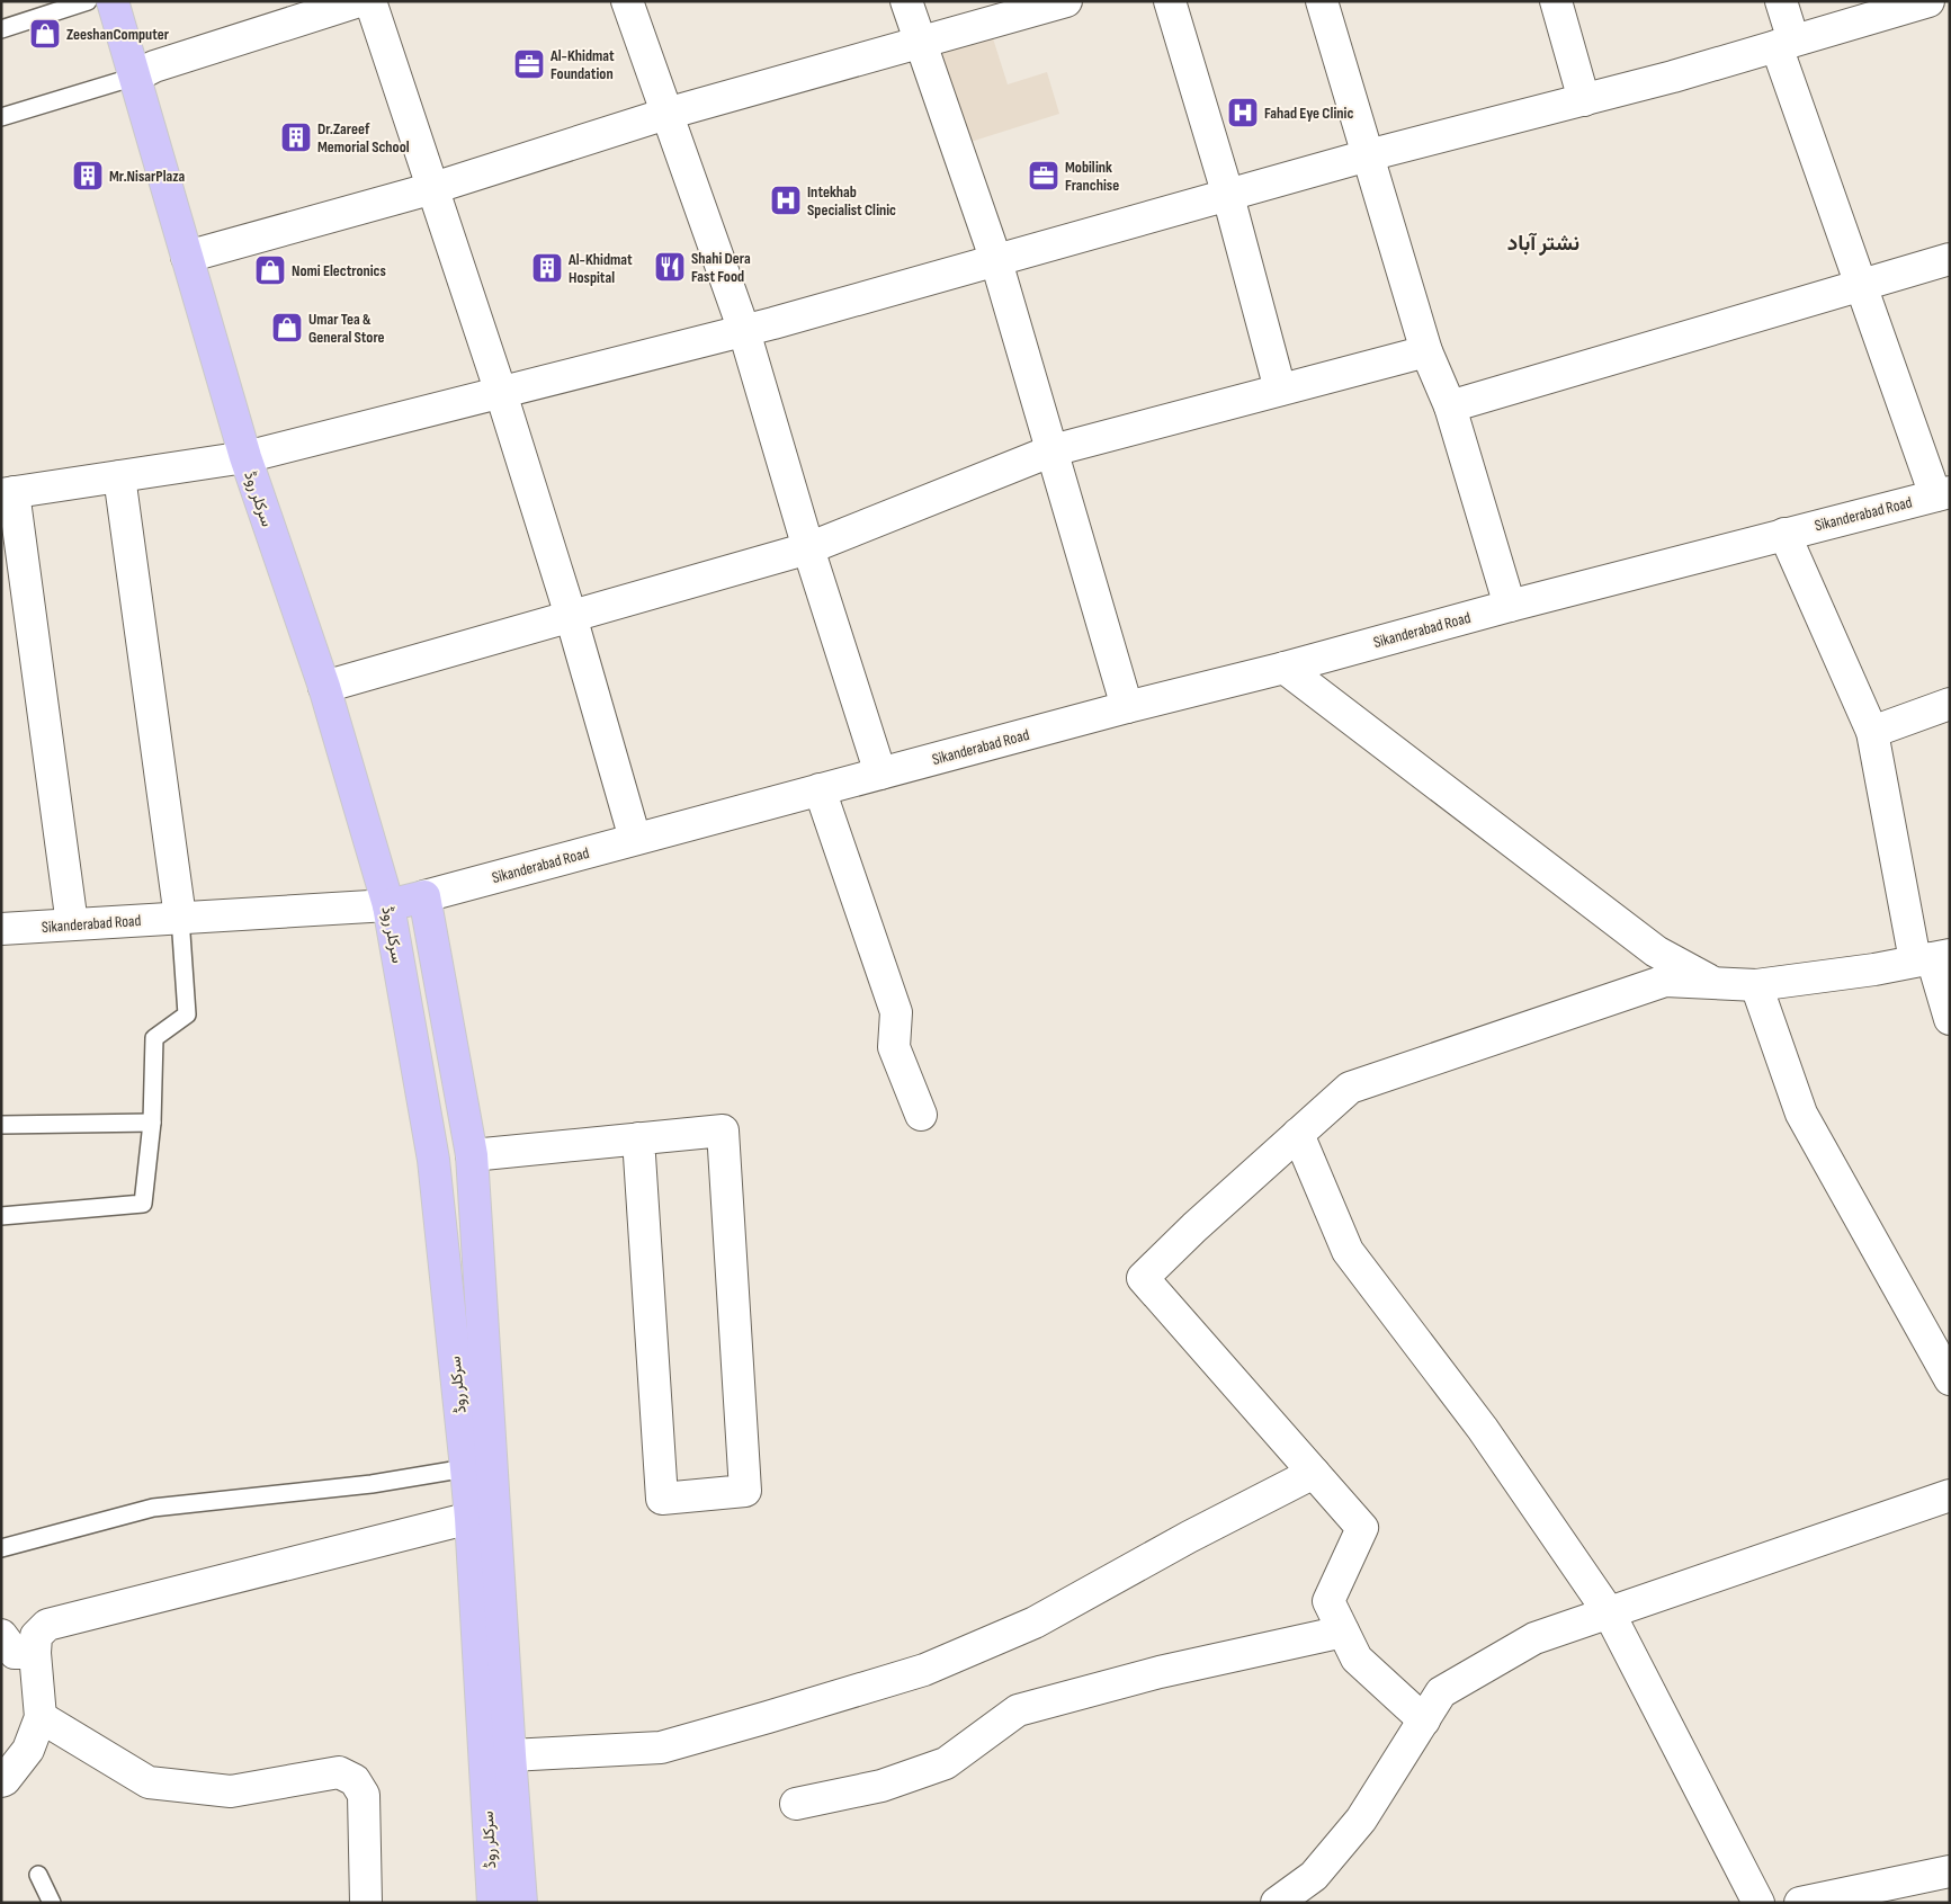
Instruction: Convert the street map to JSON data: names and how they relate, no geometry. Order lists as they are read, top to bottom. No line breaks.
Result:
{"streets":{"main road":["سرکلر روڈ","Sikanderabad Road"]},"crossings":[["سرکلر روڈ","Sikanderabad Road"]],"districts":["نشتر آباد"],"places":{"shop":["ZeeshanComputer","Nomi Electronics","Umar Tea & General Store"],"office":["Al-Khidmat Foundation","Mobilink Franchise"],"hospital":["Fahad Eye Clinic","Intekhab Specialist Clinic"],"building":["Dr.Zareef Memorial School","Mr.NisarPlaza","Al-Khidmat Hospital"],"restaurant":["Shahi Dera Fast Food"]}}
